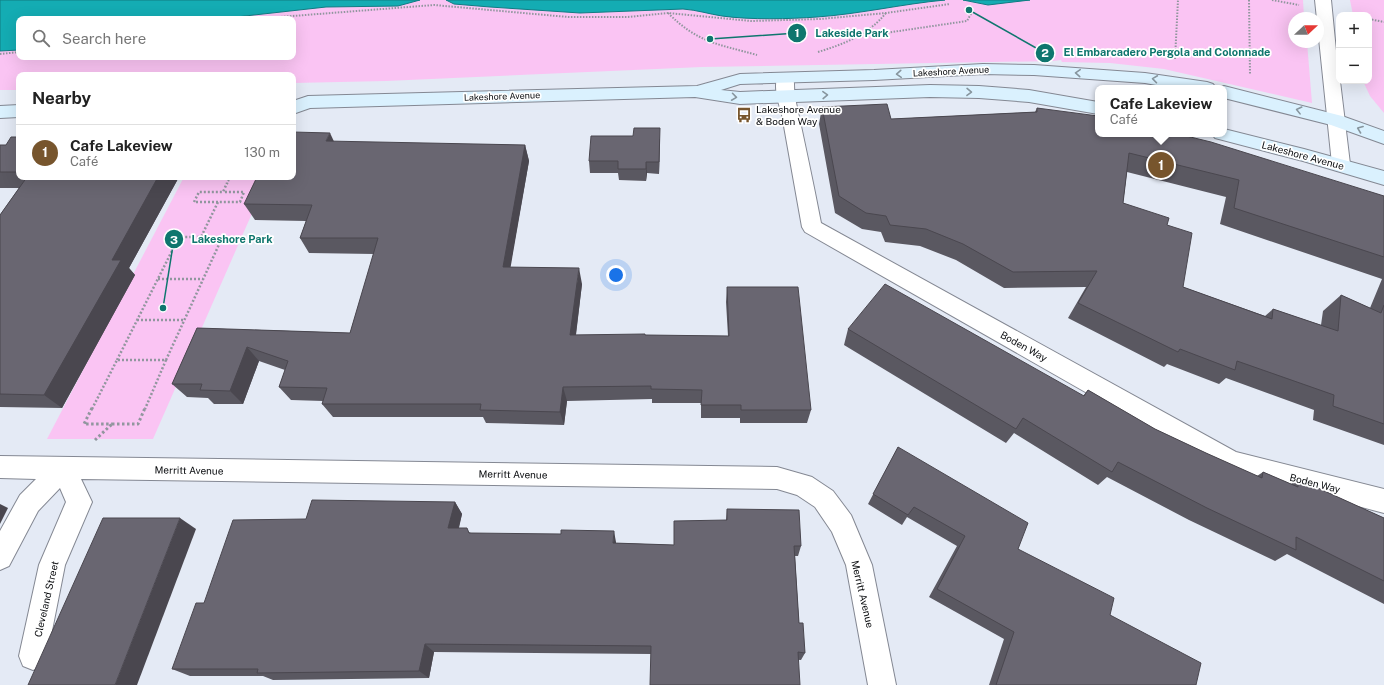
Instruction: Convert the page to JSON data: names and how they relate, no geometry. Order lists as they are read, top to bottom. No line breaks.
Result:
{"streets":{"main road":["Lakeshore Avenue"],"street":["Boden Way","Merritt Avenue","Cleveland Street"]},"crossings":[["Lakeshore Avenue","Boden Way"],["Merritt Avenue","Cleveland Street"]],"places":{"other":["El Embarcadero Pergola and Colonnade","Lakeside Park","Lakeshore Park"],"bus stop":["Lakeshore Avenue & Boden Way"]},"north":"right","page":{"map_buttons":["+","−"],"search":"Search here","heading":"Nearby","popup":["Cafe Lakeview","Café"],"list":[{"mark":"1","name":"Cafe Lakeview","note":"Café","value":"130 m"}],"pins":"1"}}
